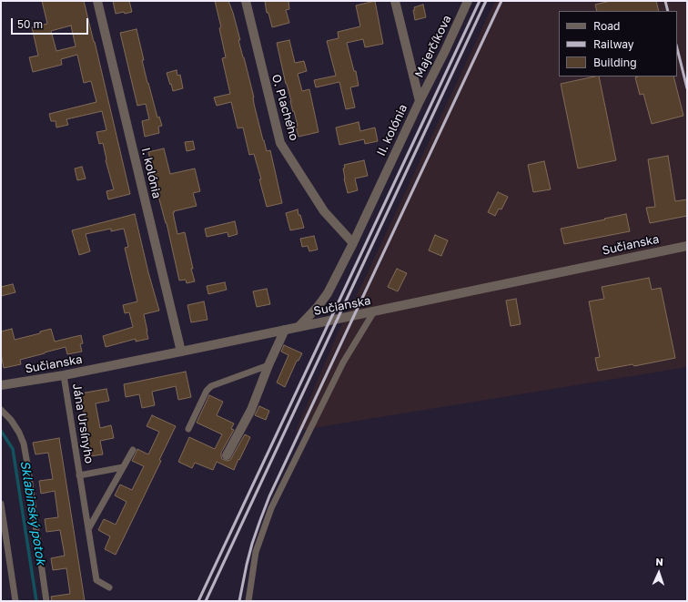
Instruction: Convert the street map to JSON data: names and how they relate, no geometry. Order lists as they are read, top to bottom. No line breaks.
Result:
{"streets":{"street":["Majerčíkova","O. Plachého","II. kolónia","I. kolónia","Sučianska"],"lane":["Jána Ursínyho"]},"crossings":[["Majerčíkova","II. kolónia"],["O. Plachého","II. kolónia"],["II. kolónia","Sučianska"],["I. kolónia","Sučianska"],["Sučianska","Jána Ursínyho"]],"water":["Sklabinský potok"],"legend":["Road","Railway","Building"],"scale_bar":"50 m","north":"top"}
